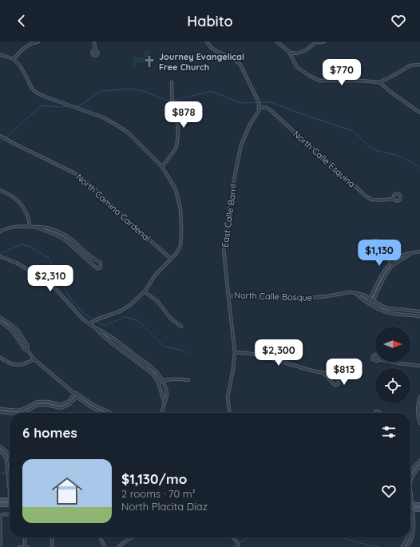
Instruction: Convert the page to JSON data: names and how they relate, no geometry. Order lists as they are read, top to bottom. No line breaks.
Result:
{"streets":{"street":["North Calle Esquina","North Camino Cardenal","East Calle Barril","North Calle Bosque"]},"crossings":[["North Calle Esquina","East Calle Barril"],["East Calle Barril","North Calle Bosque"]],"places":{"church":["Journey Evangelical Free Church"]},"north":"right","page":{"header":"Habito","price":["$770","$878","$1,130","$2,310","$2,300","$813"],"heading":"6 homes","list":[{"name":"$1,130/mo","note":"2 rooms · 70 m² · North Placita Diaz"}]}}
